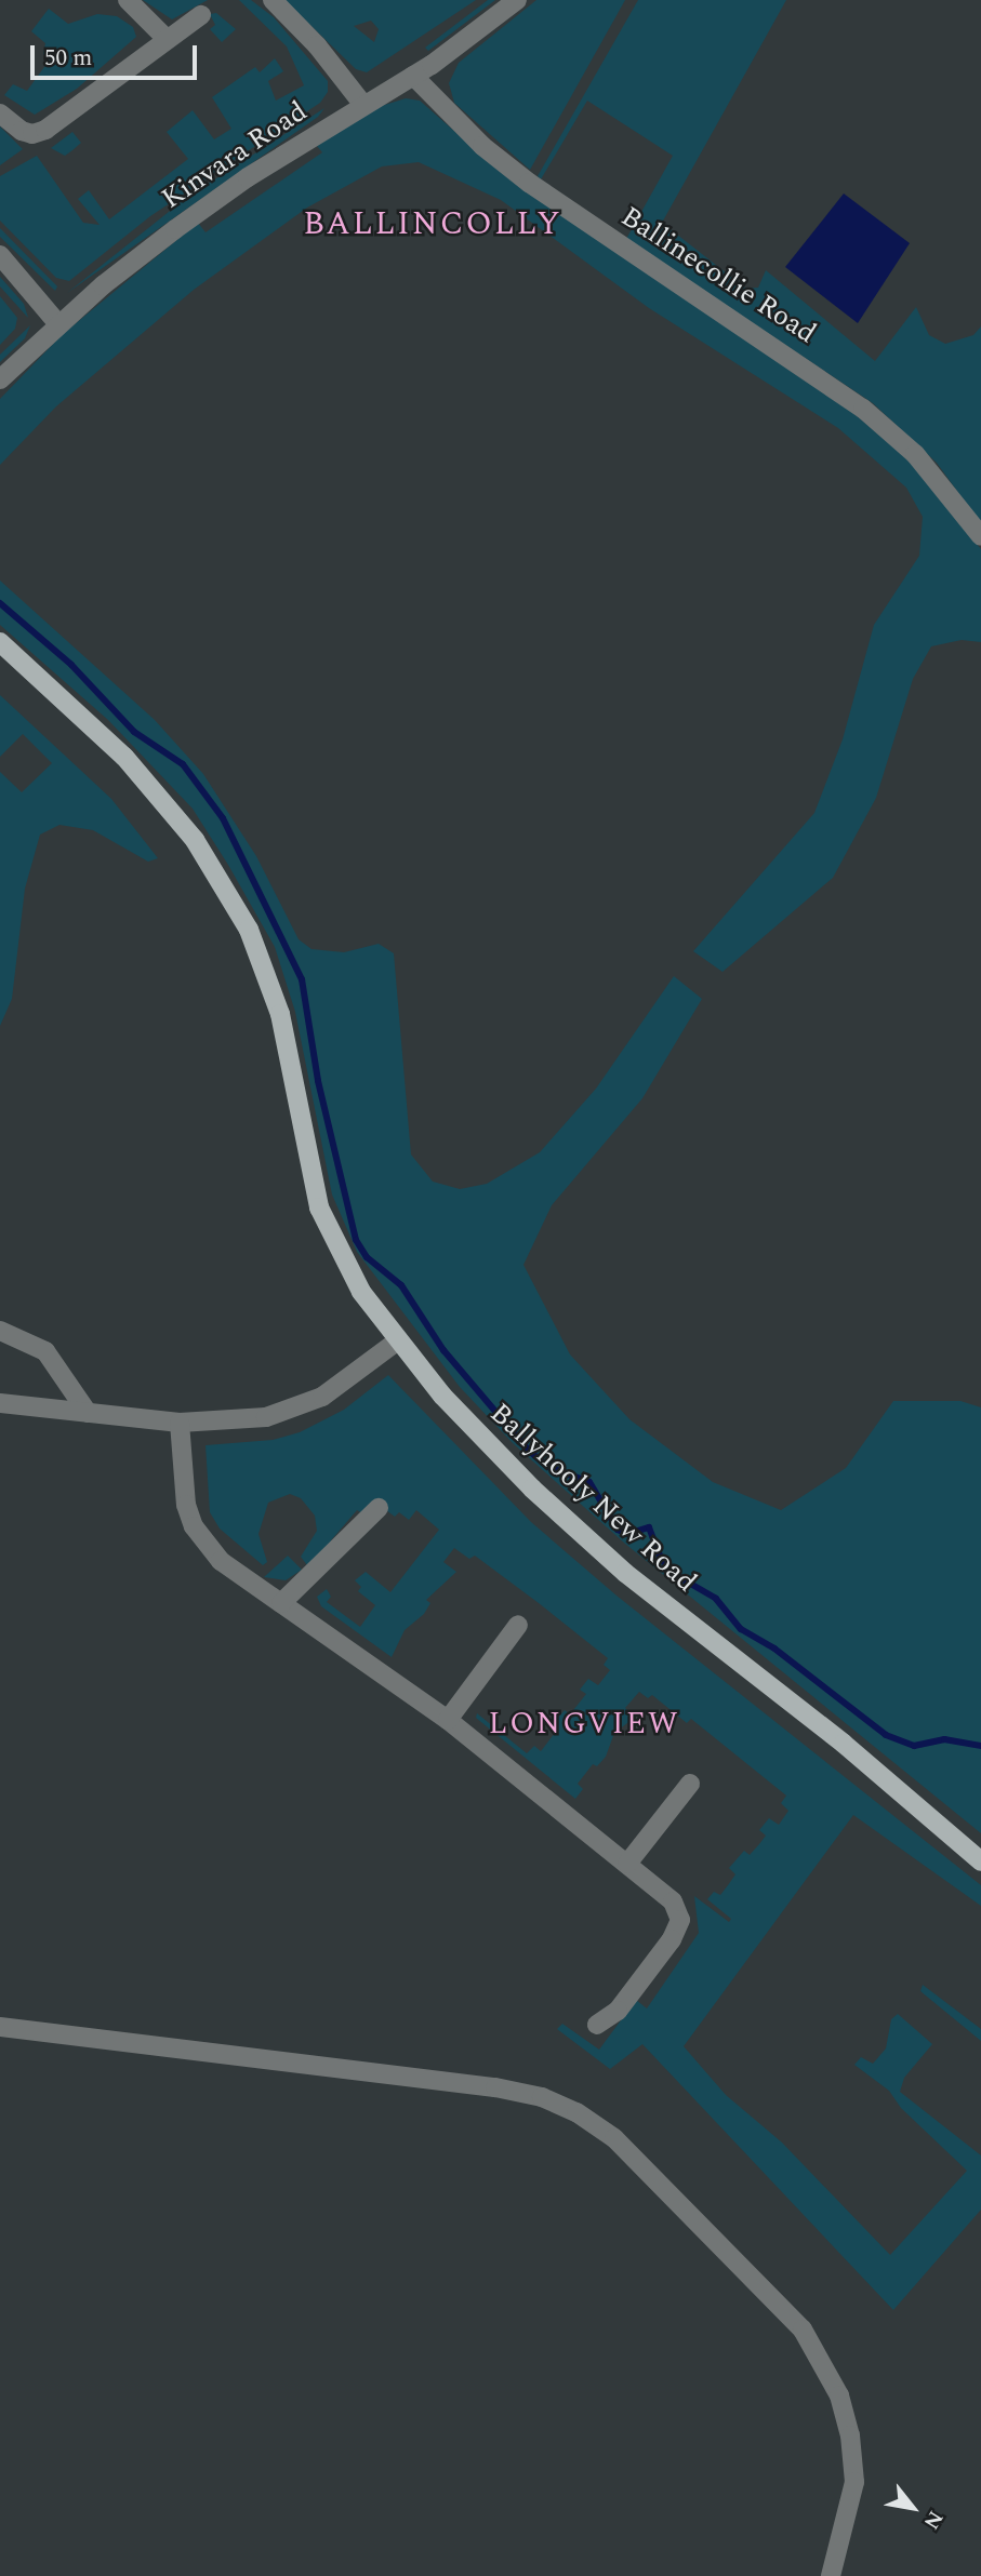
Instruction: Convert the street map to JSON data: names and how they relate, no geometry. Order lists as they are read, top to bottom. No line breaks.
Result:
{"streets":{"main road":["Ballyhooly New Road"],"street":["Kinvara Road","Ballinecollie Road"]},"crossings":[["Kinvara Road","Ballinecollie Road"]],"districts":["BALLINCOLLY","LONGVIEW"],"scale_bar":"50 m","north":"bottom right"}
